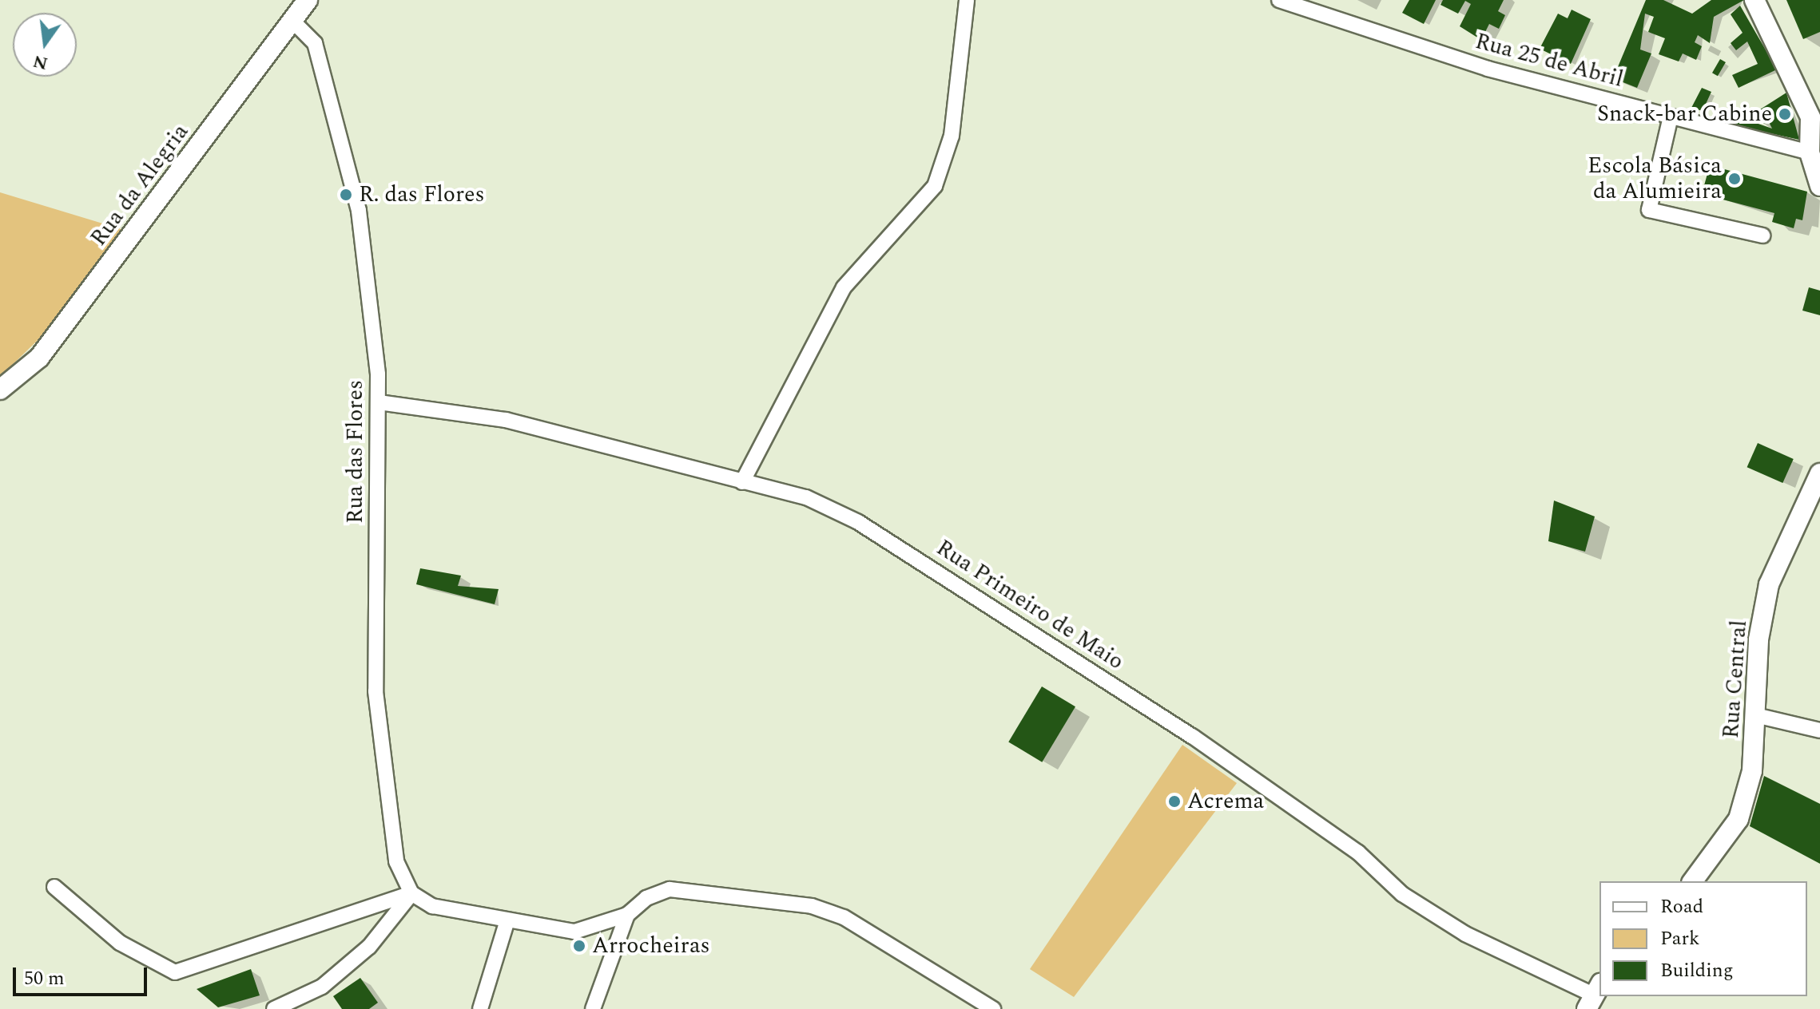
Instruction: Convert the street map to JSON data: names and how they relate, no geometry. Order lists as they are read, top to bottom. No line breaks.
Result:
{"streets":{"street":["Rua 25 de Abril","Rua da Alegria","Rua das Flores","Rua Primeiro de Maio","Rua Central"]},"crossings":[["Rua da Alegria","Rua das Flores"],["Rua das Flores","Rua Primeiro de Maio"]],"places":["Snack-bar Cabine","Escola Básica da Alumieira","R. das Flores","Acrema","Arrocheiras"],"legend":["Road","Park","Building"],"scale_bar":"50 m","north":"bottom"}
